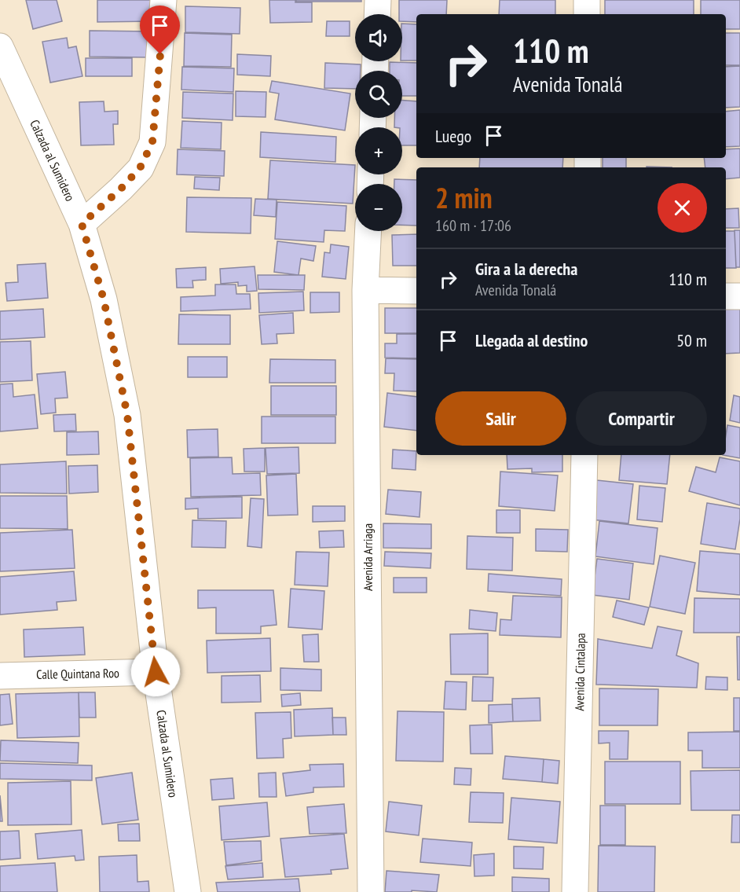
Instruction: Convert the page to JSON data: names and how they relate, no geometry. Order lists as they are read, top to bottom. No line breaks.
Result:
{"streets":{"street":["Calzada al Sumidero","Avenida Arriaga","Avenida Cintalapa","Calle Quintana Roo"]},"crossings":[["Calzada al Sumidero","Calle Quintana Roo"]],"page":{"map_buttons":["+","−"],"turn":["110 m","Avenida Tonalá"],"then":"Luego","heading":["2 min","160 m · 17:06"],"list":[{"name":"Gira a la derecha","note":"Avenida Tonalá","value":"110 m"},{"name":"Llegada al destino","value":"50 m"}],"buttons":["Salir","Compartir"]}}
